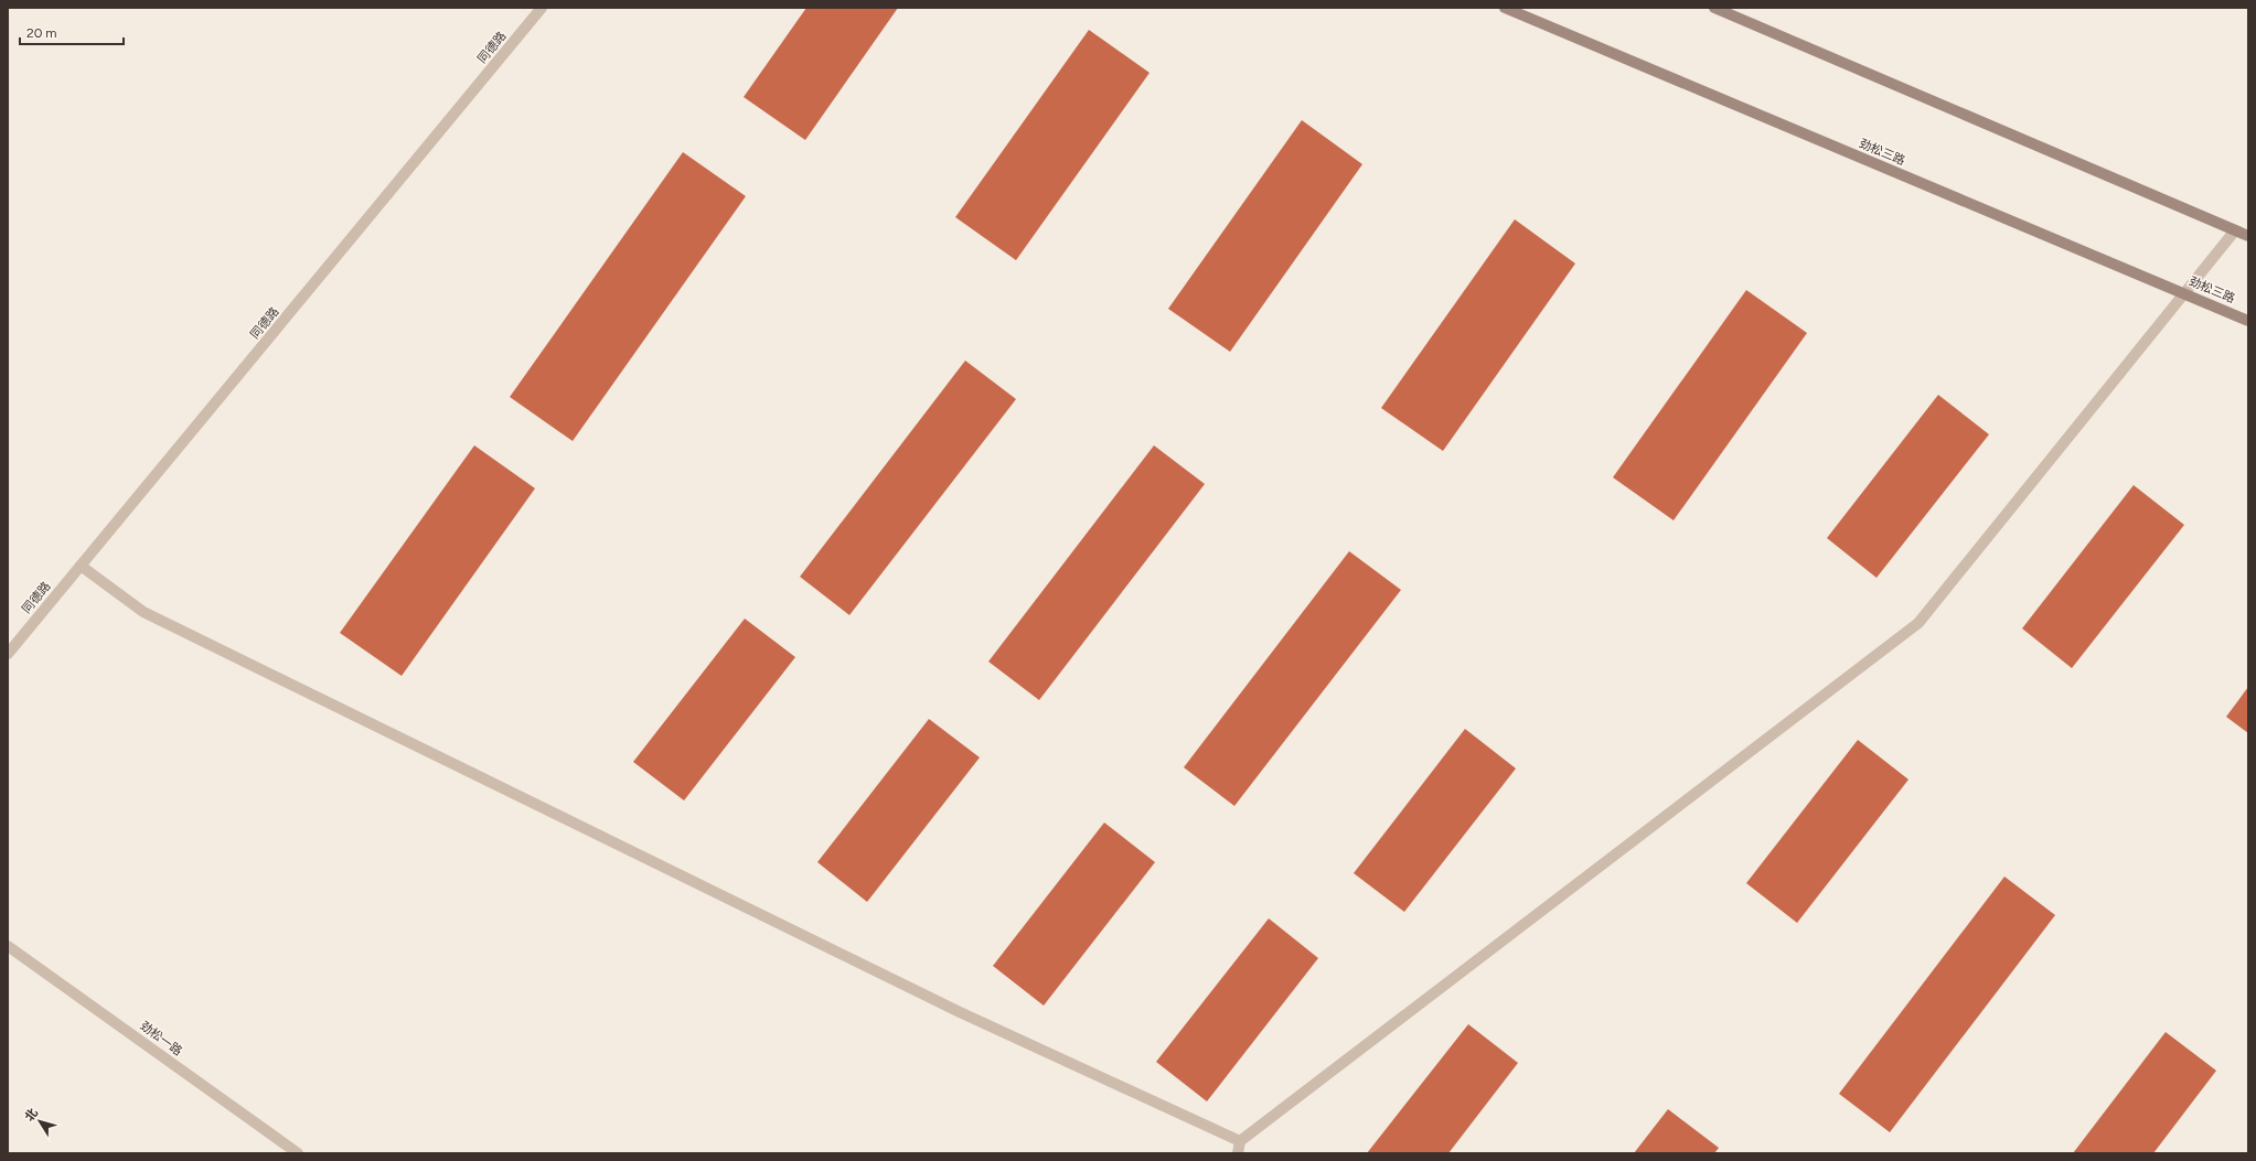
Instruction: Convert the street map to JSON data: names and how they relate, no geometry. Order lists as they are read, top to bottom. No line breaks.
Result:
{"streets":{"main road":["劲松三路"],"street":["同德路","劲松一路"]},"scale_bar":"20 m","north":"top left"}
